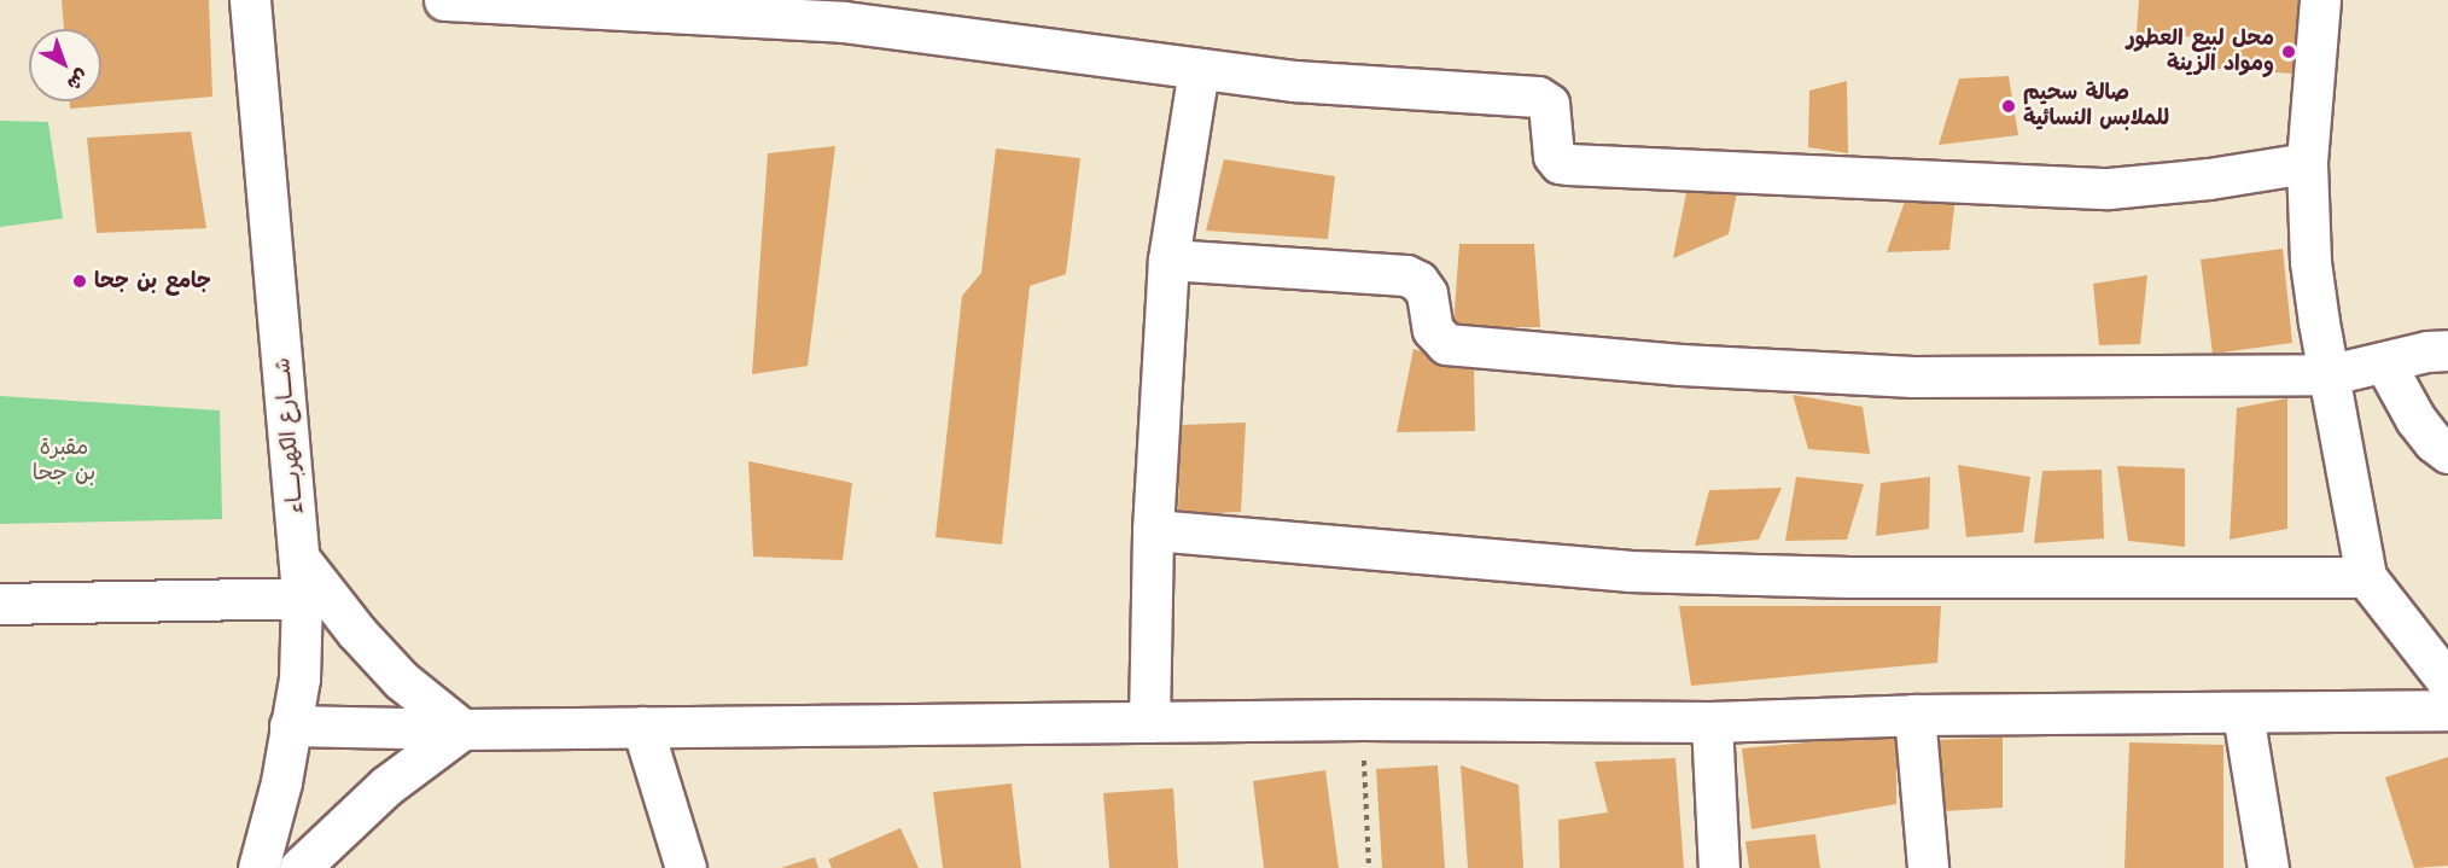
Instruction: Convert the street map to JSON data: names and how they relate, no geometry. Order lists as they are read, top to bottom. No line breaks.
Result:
{"streets":{"street":["شــــارع الكهربــــاء"]},"parks":["مقبرة بن جحا"],"places":["محل لبيع العطور ومواد الزينة","صالة سحيم للملابس النسائية","جامع بن جحا"],"north":"bottom right"}
